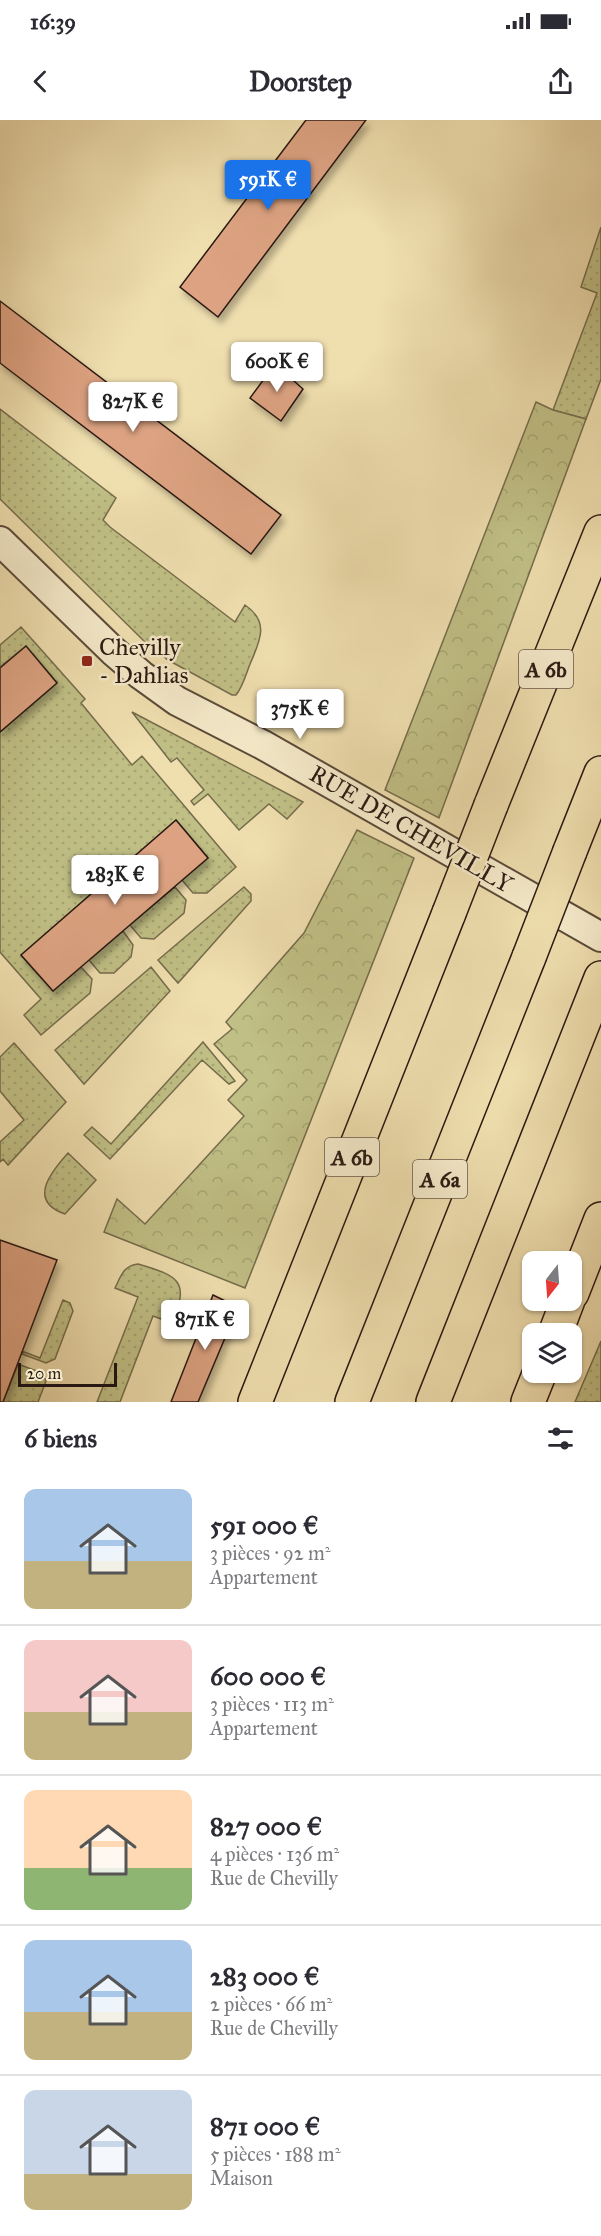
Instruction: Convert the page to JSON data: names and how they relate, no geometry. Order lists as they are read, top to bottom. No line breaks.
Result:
{"streets":{"highway":["A 6b","A 6a"],"street":["RUE DE CHEVILLY"]},"places":{"transit":["Chevilly - Dahlias"]},"scale_bar":"20 m","north":"bottom","page":{"status":"16:39","header":"Doorstep","price":["591K €","600K €","827K €","375K €","283K €","871K €"],"scale":"20 m","heading":"6 biens","list":[{"name":"591 000 €","note":"3 pièces · 92 m² · Appartement"},{"name":"600 000 €","note":"3 pièces · 113 m² · Appartement"},{"name":"827 000 €","note":"4 pièces · 136 m² · Rue de Chevilly"},{"name":"283 000 €","note":"2 pièces · 66 m² · Rue de Chevilly"},{"name":"871 000 €","note":"5 pièces · 188 m² · Maison"}]}}
